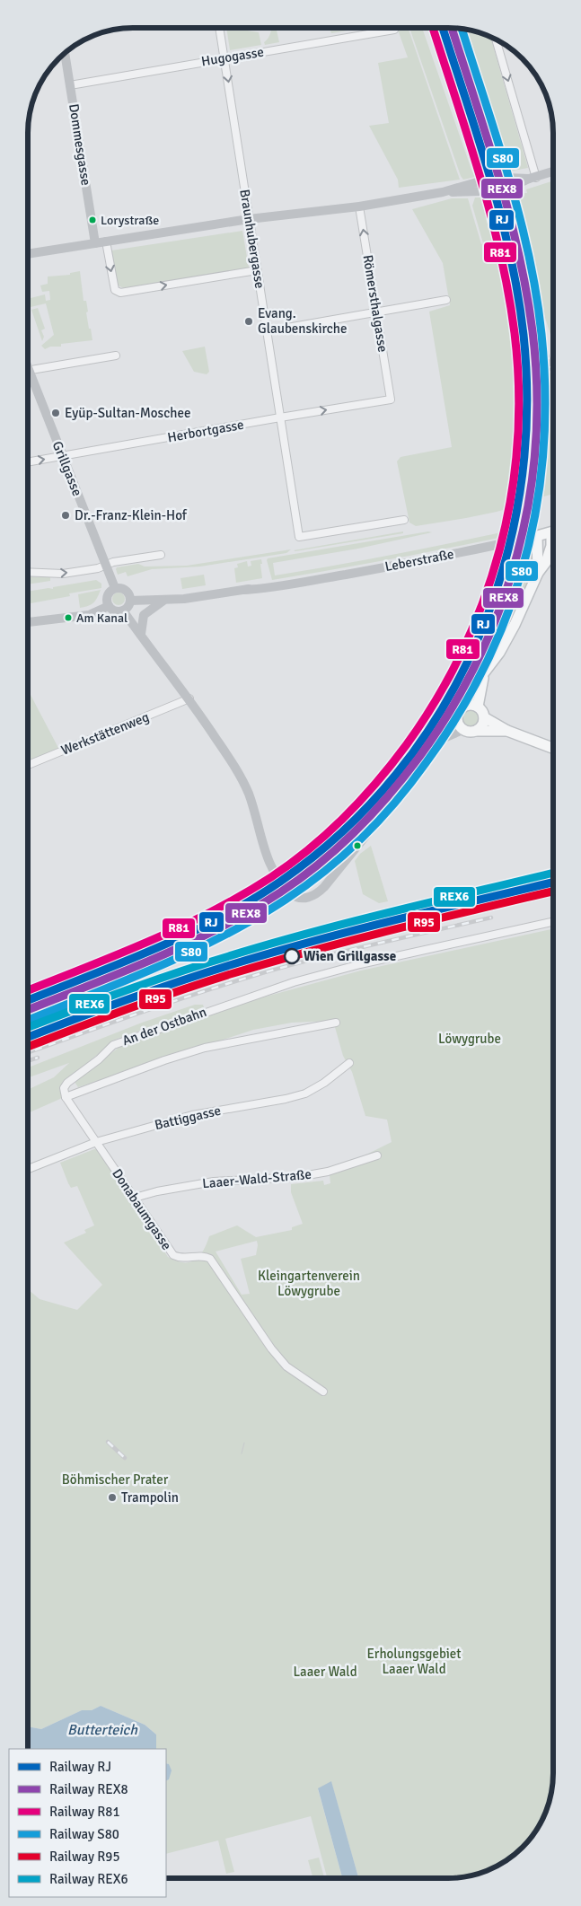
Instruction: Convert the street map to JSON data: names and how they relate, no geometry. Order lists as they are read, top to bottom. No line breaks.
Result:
{"streets":{"main road":["Dommesgasse","Grillgasse","Leberstraße"],"street":["Hugogasse","Braunhubergasse","Römersthalgasse","Herbortgasse","Werkstättenweg","An der Ostbahn","Battiggasse","Laaer-Wald-Straße","Donabaumgasse"]},"crossings":[["Hugogasse","Dommesgasse"],["Hugogasse","Braunhubergasse"],["Braunhubergasse","Herbortgasse"],["Römersthalgasse","Herbortgasse"],["Herbortgasse","Grillgasse"],["Grillgasse","Leberstraße"],["An der Ostbahn","Donabaumgasse"],["Battiggasse","Donabaumgasse"],["Laaer-Wald-Straße","Donabaumgasse"]],"one_way":["Römersthalgasse","Herbortgasse"],"water":["Butterteich"],"parks":["Löwygrube","Kleingartenverein Löwygrube","Böhmischer Prater","Erholungsgebiet Laaer Wald","Laaer Wald"],"places":["Lorystraße","Evang. Glaubenskirche","Eyüp-Sultan-Moschee","Dr.-Franz-Klein-Hof","Am Kanal","Wien Grillgasse","Trampolin"],"lines":["rail line RJ","rail line R81","rail line REX8","rail line S80","rail line REX6","rail line R95"],"legend":["Railway RJ","Railway REX8","Railway R81","Railway S80","Railway R95","Railway REX6"]}
